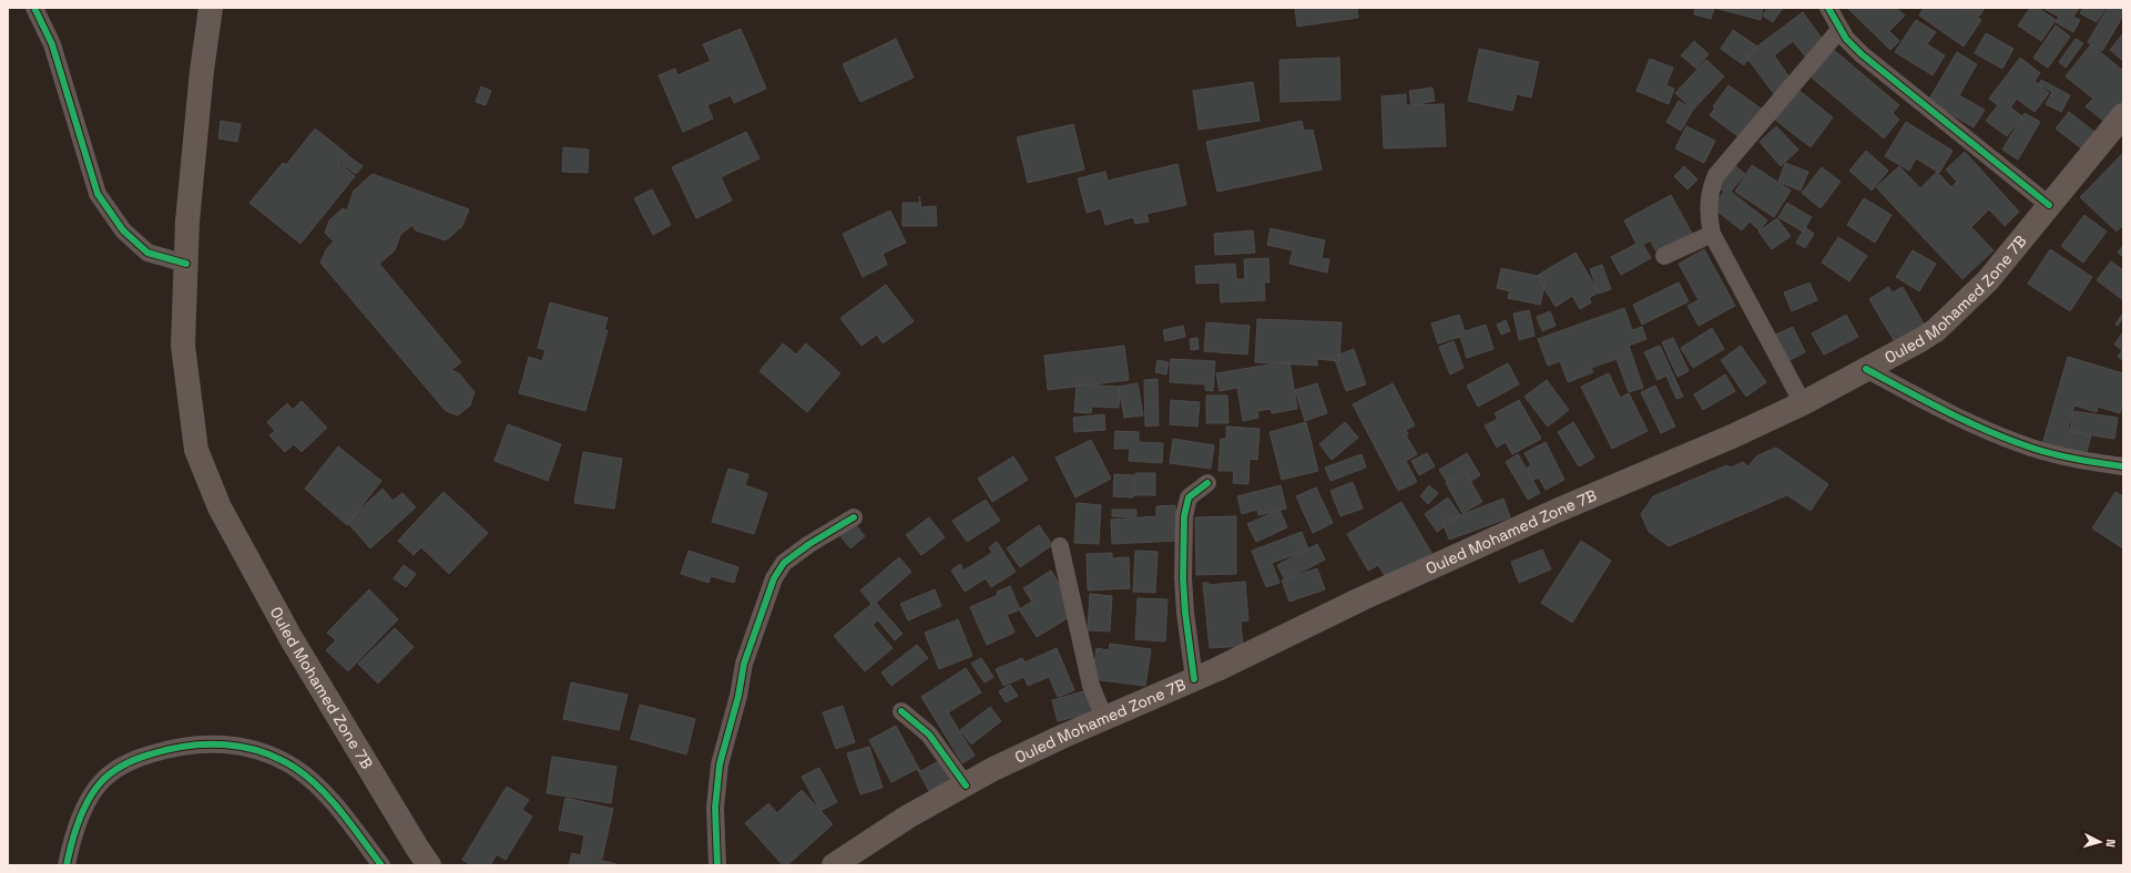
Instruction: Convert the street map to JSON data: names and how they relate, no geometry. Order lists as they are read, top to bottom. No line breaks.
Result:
{"streets":{"main road":["Ouled Mohamed Zone 7B"]},"north":"right"}
